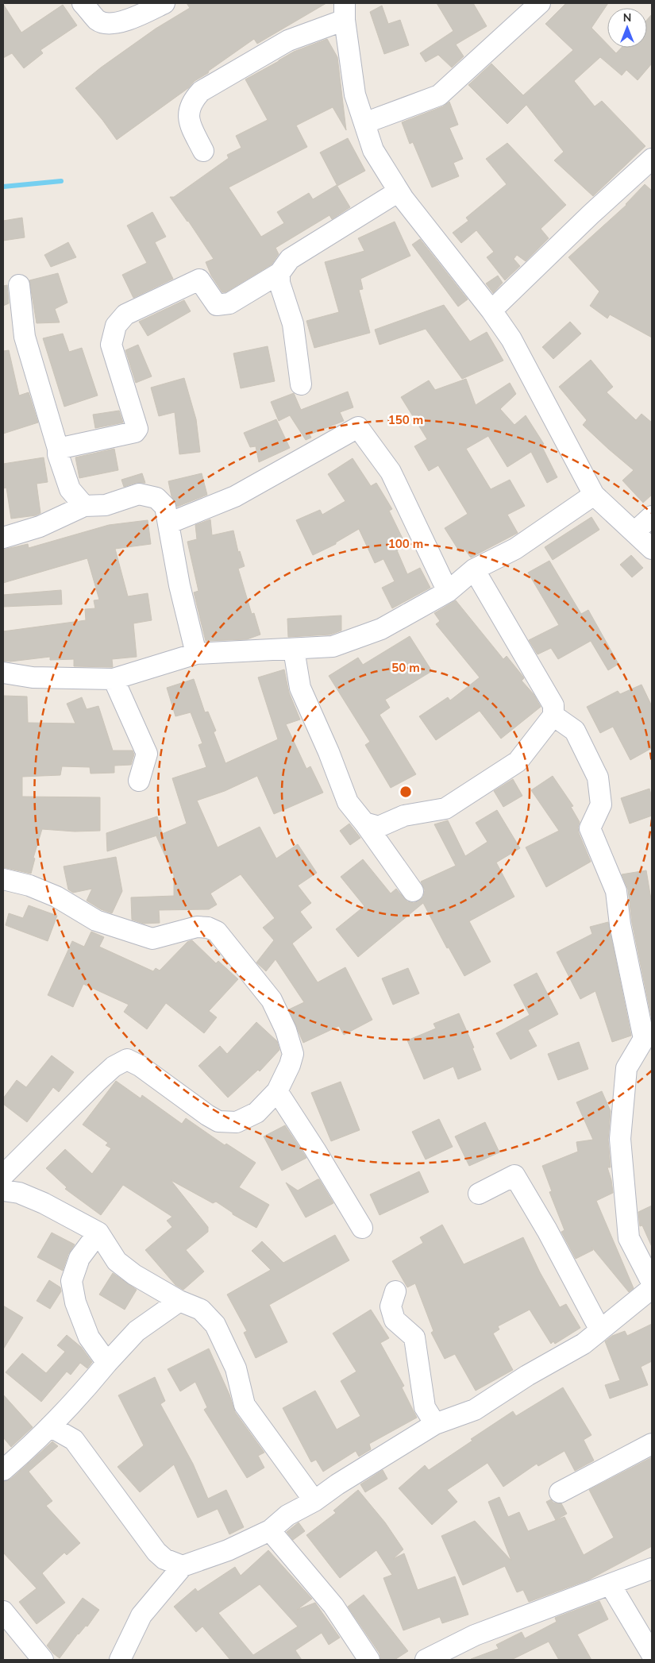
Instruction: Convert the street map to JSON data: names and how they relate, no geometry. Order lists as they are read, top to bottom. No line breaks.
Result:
{"north":"top","rings":["150 m","100 m","50 m"]}
